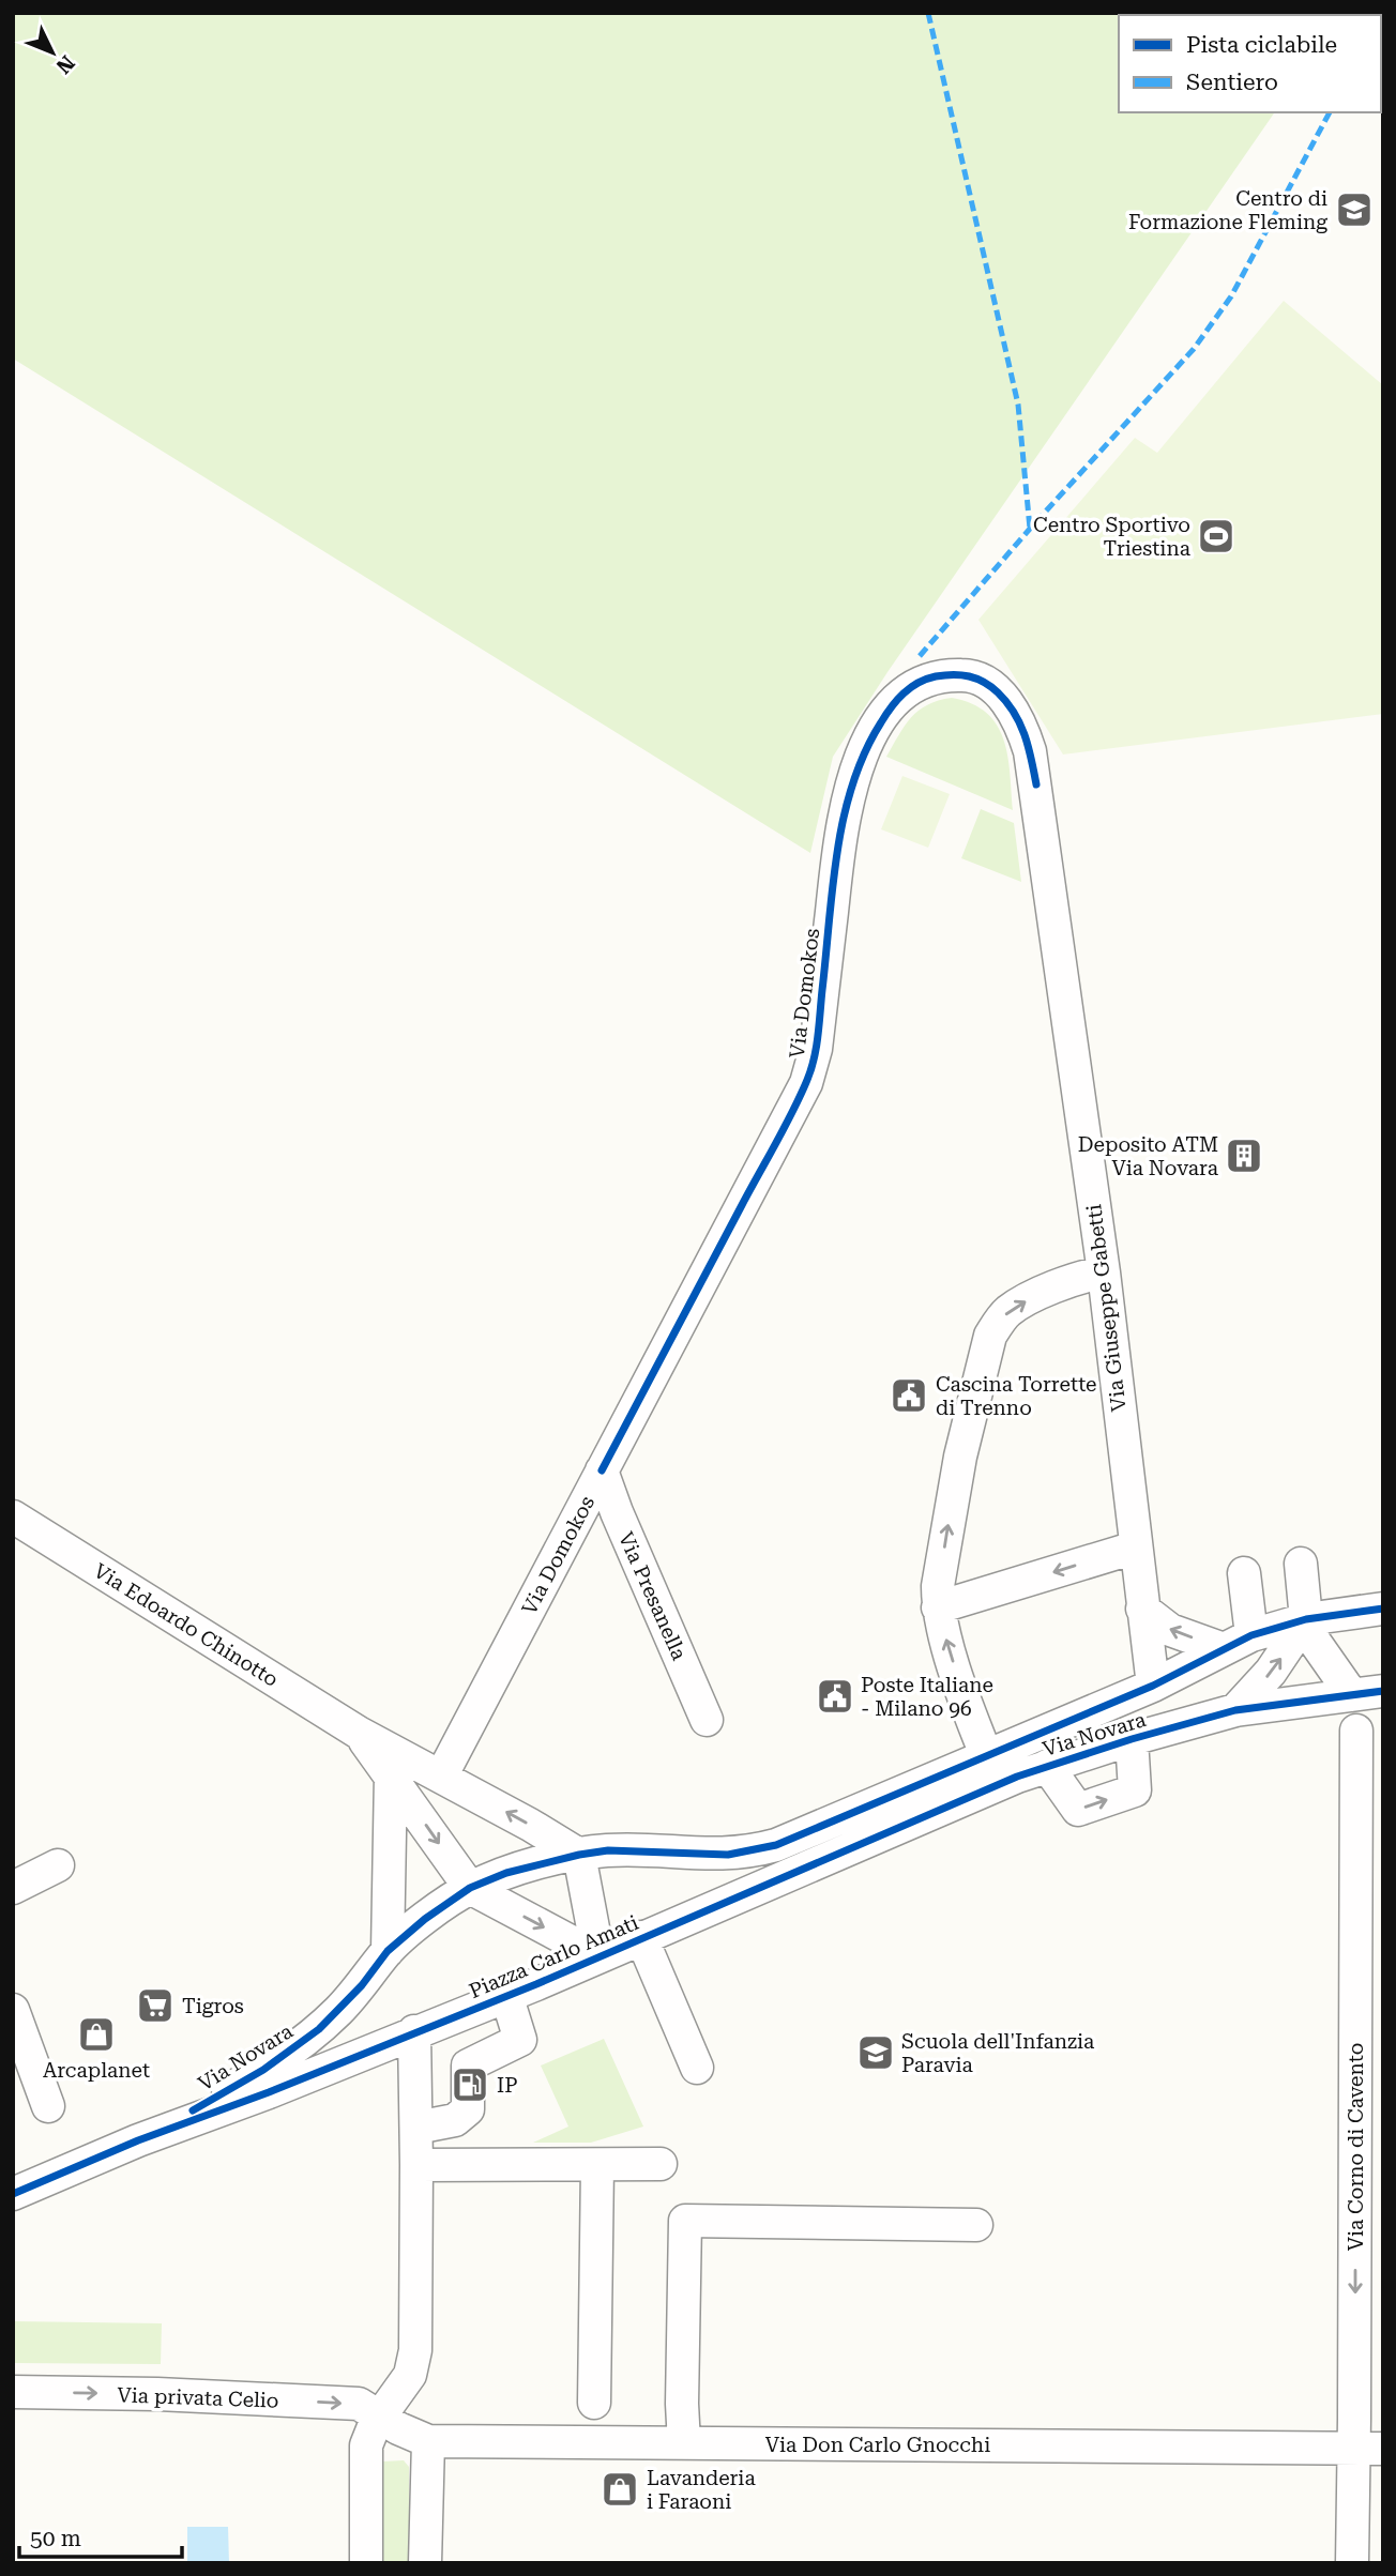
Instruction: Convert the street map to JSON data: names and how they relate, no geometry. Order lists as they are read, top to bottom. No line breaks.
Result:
{"streets":{"street":["Via Domokos","Via Giuseppe Gabetti","Via Presanella","Via Edoardo Chinotto","Via Novara","Piazza Carlo Amati","Via Corno di Cavento","Via privata Celio","Via Don Carlo Gnocchi"]},"crossings":[["Via Domokos","Via Giuseppe Gabetti"],["Via Domokos","Via Presanella"],["Via Giuseppe Gabetti","Via Novara"],["Via Edoardo Chinotto","Piazza Carlo Amati"],["Via Novara","Piazza Carlo Amati"],["Via Corno di Cavento","Via Don Carlo Gnocchi"],["Via privata Celio","Via Don Carlo Gnocchi"]],"one_way":["Via Corno di Cavento","Via privata Celio"],"places":{"school or university":["Centro di Formazione Fleming","Scuola dell'Infanzia Paravia"],"sports":["Centro Sportivo Triestina"],"building":["Deposito ATM Via Novara"],"public building":["Cascina Torrette di Trenno","Poste Italiane - Milano 96"],"supermarket":["Tigros"],"shop":["Arcaplanet","Lavanderia i Faraoni"],"fuel station":["IP"]},"legend":["Pista ciclabile","Sentiero"],"scale_bar":"50 m","north":"bottom right"}
